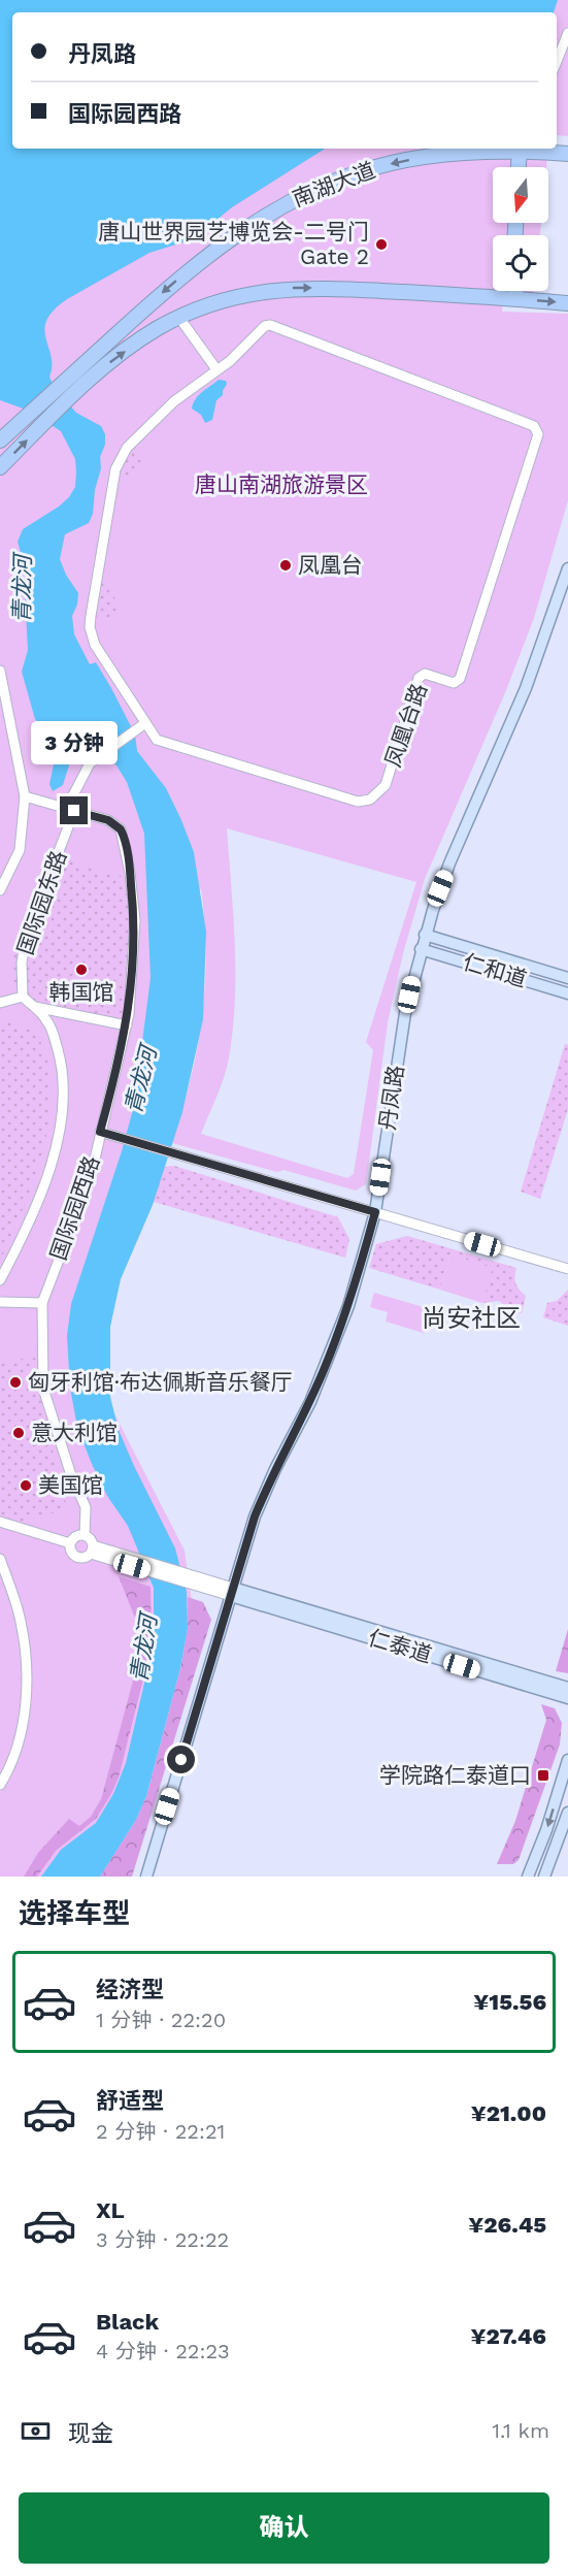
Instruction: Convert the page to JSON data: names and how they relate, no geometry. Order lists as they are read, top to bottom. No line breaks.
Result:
{"streets":{"highway":["南湖大道"],"main road":["仁和道","丹凤路","仁泰道"],"street":["凤凰台路","国际园东路","国际园西路"]},"crossings":[["凤凰台路","国际园东路"],["国际园东路","国际园西路"],["仁和道","丹凤路"],["丹凤路","仁泰道"]],"districts":["尚安社区"],"water":["青龙河"],"parks":["唐山南湖旅游景区"],"places":{"other":["唐山世界园艺博览会-二号门 Gate 2","凤凰台","韩国馆","匈牙利馆·布达佩斯音乐餐厅","意大利馆","美国馆"],"transit":["学院路仁泰道口"]},"north":"bottom","page":{"banner":["丹凤路","国际园西路"],"bubble":"3 分钟","heading":"选择车型","list":[{"name":"经济型","note":"1 分钟 · 22:20","value":"¥15.56"},{"name":"舒适型","note":"2 分钟 · 22:21","value":"¥21.00"},{"name":"XL","note":"3 分钟 · 22:22","value":"¥26.45"},{"name":"Black","note":"4 分钟 · 22:23","value":"¥27.46"}],"pay":["现金","1.1 km"],"buttons":"确认"}}
